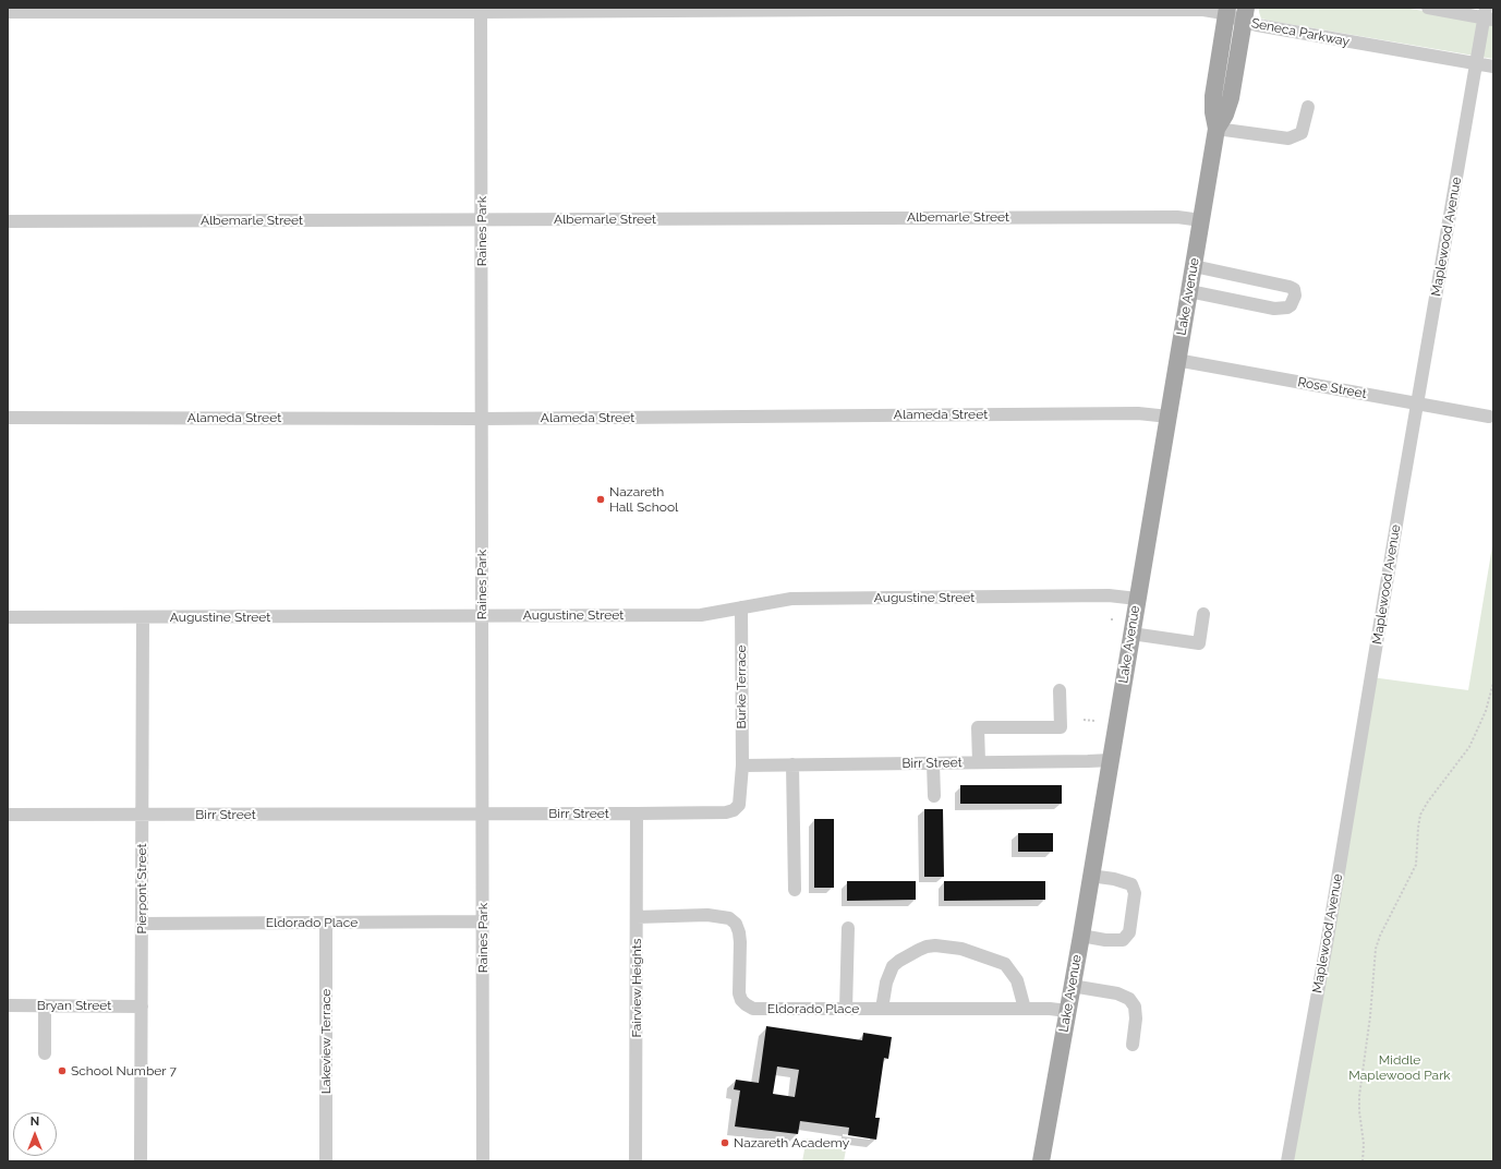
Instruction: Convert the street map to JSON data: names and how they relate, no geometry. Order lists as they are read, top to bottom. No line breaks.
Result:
{"streets":{"main road":["Lake Avenue"],"street":["Seneca Parkway","Albemarle Street","Raines Park","Maplewood Avenue","Rose Street","Alameda Street","Augustine Street","Burke Terrace","Birr Street","Pierpont Street","Eldorado Place","Fairview Heights","Bryan Street","Lakeview Terrace"]},"crossings":[["Seneca Parkway","Raines Park"],["Seneca Parkway","Maplewood Avenue"],["Seneca Parkway","Lake Avenue"],["Albemarle Street","Raines Park"],["Albemarle Street","Lake Avenue"],["Raines Park","Alameda Street"],["Raines Park","Augustine Street"],["Raines Park","Birr Street"],["Raines Park","Eldorado Place"],["Maplewood Avenue","Rose Street"],["Lake Avenue","Rose Street"],["Lake Avenue","Alameda Street"],["Lake Avenue","Augustine Street"],["Lake Avenue","Birr Street"],["Lake Avenue","Eldorado Place"],["Augustine Street","Burke Terrace"],["Augustine Street","Pierpont Street"],["Burke Terrace","Birr Street"],["Birr Street","Pierpont Street"],["Birr Street","Fairview Heights"],["Pierpont Street","Eldorado Place"],["Pierpont Street","Bryan Street"],["Eldorado Place","Fairview Heights"],["Eldorado Place","Lakeview Terrace"]],"parks":["Middle Maplewood Park"],"places":["Nazareth Hall School","School Number 7","Nazareth Academy"],"north":"top"}
